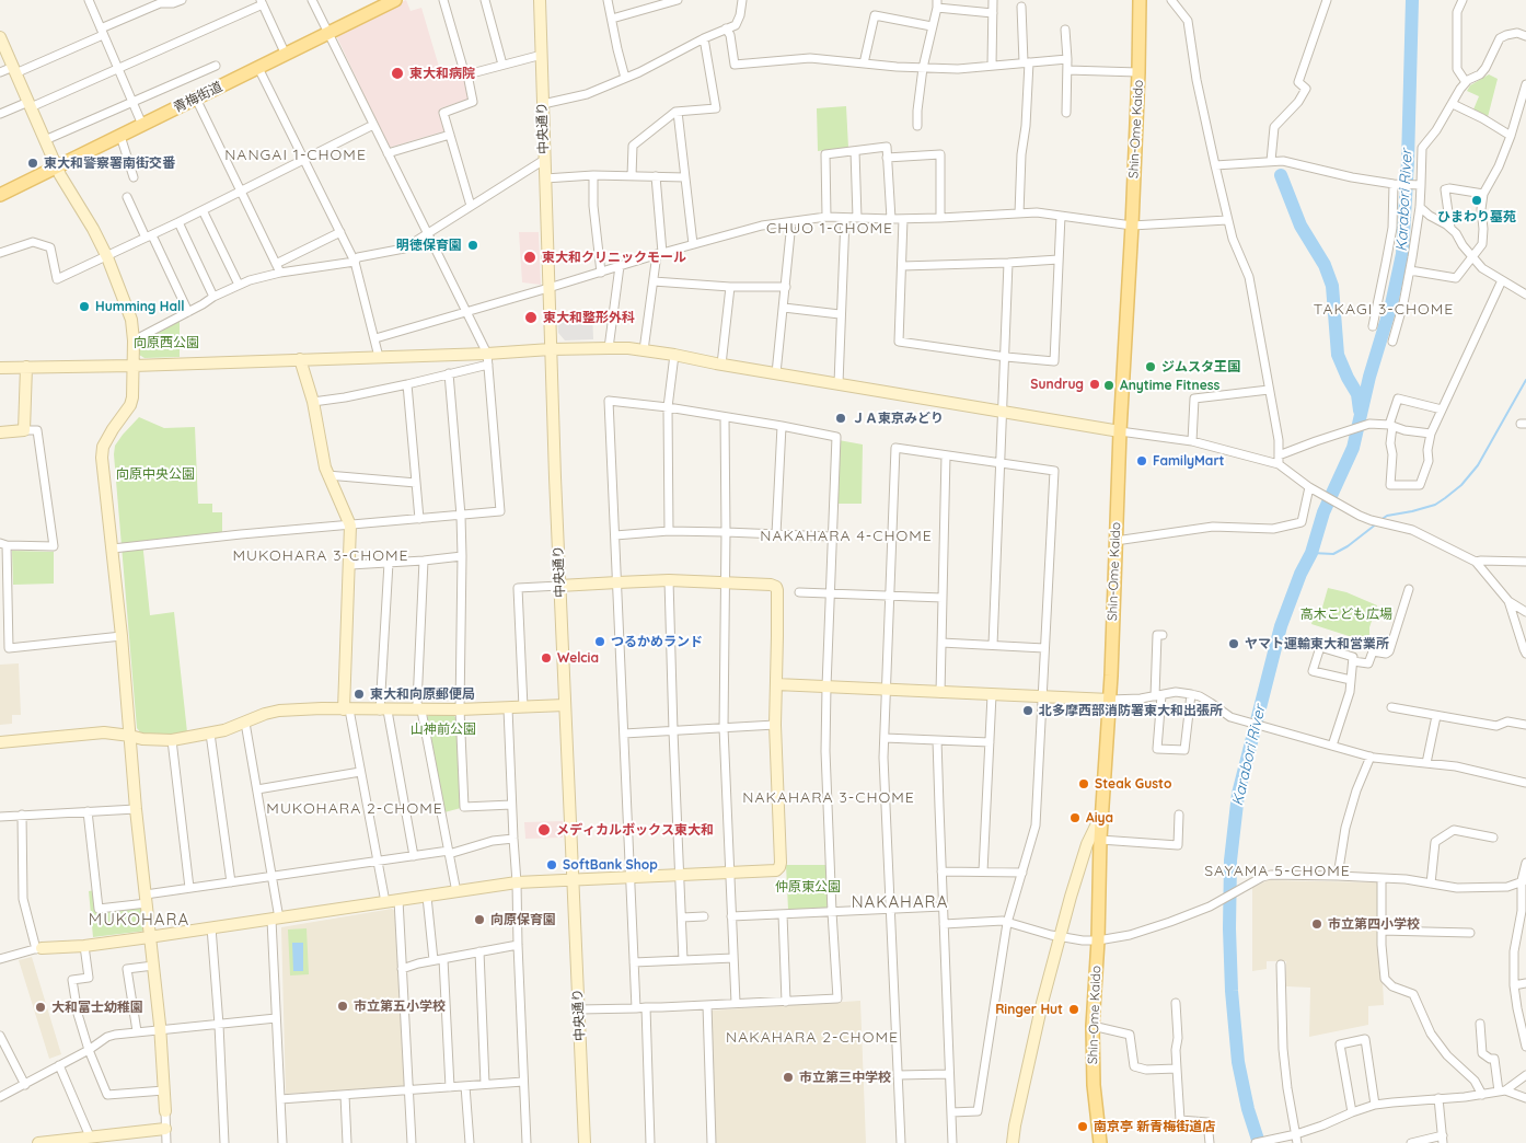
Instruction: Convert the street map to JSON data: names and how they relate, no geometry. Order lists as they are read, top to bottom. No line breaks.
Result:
{"streets":{"main road":["青梅街道","Shin-Ome Kaido"],"street":["中央通り"]},"districts":["NANGAI 1-CHOME","CHUO 1-CHOME","TAKAGI 3-CHOME","NAKAHARA 4-CHOME","MUKOHARA 3-CHOME","NAKAHARA 3-CHOME","MUKOHARA 2-CHOME","SAYAMA 5-CHOME","NAKAHARA","MUKOHARA","NAKAHARA 2-CHOME"],"water":["Karabori River"],"parks":["向原西公園","向原中央公園","高木こども広場","山神前公園","仲原東公園"],"places":["東大和病院","東大和警察署南街交番","ひまわり墓苑","明徳保育園","東大和クリニックモール","Humming Hall","東大和整形外科","ジムスタ王国","Sundrug","Anytime Fitness","ＪＡ東京みどり","FamilyMart","つるかめランド","ヤマト運輸東大和営業所","Welcia","東大和向原郵便局","北多摩西部消防署東大和出張所","Steak Gusto","Aiya","メディカルボックス東大和","SoftBank Shop","向原保育園","市立第四小学校","市立第五小学校","大和富士幼稚園","Ringer Hut","市立第三中学校","南京亭 新青梅街道店"]}
